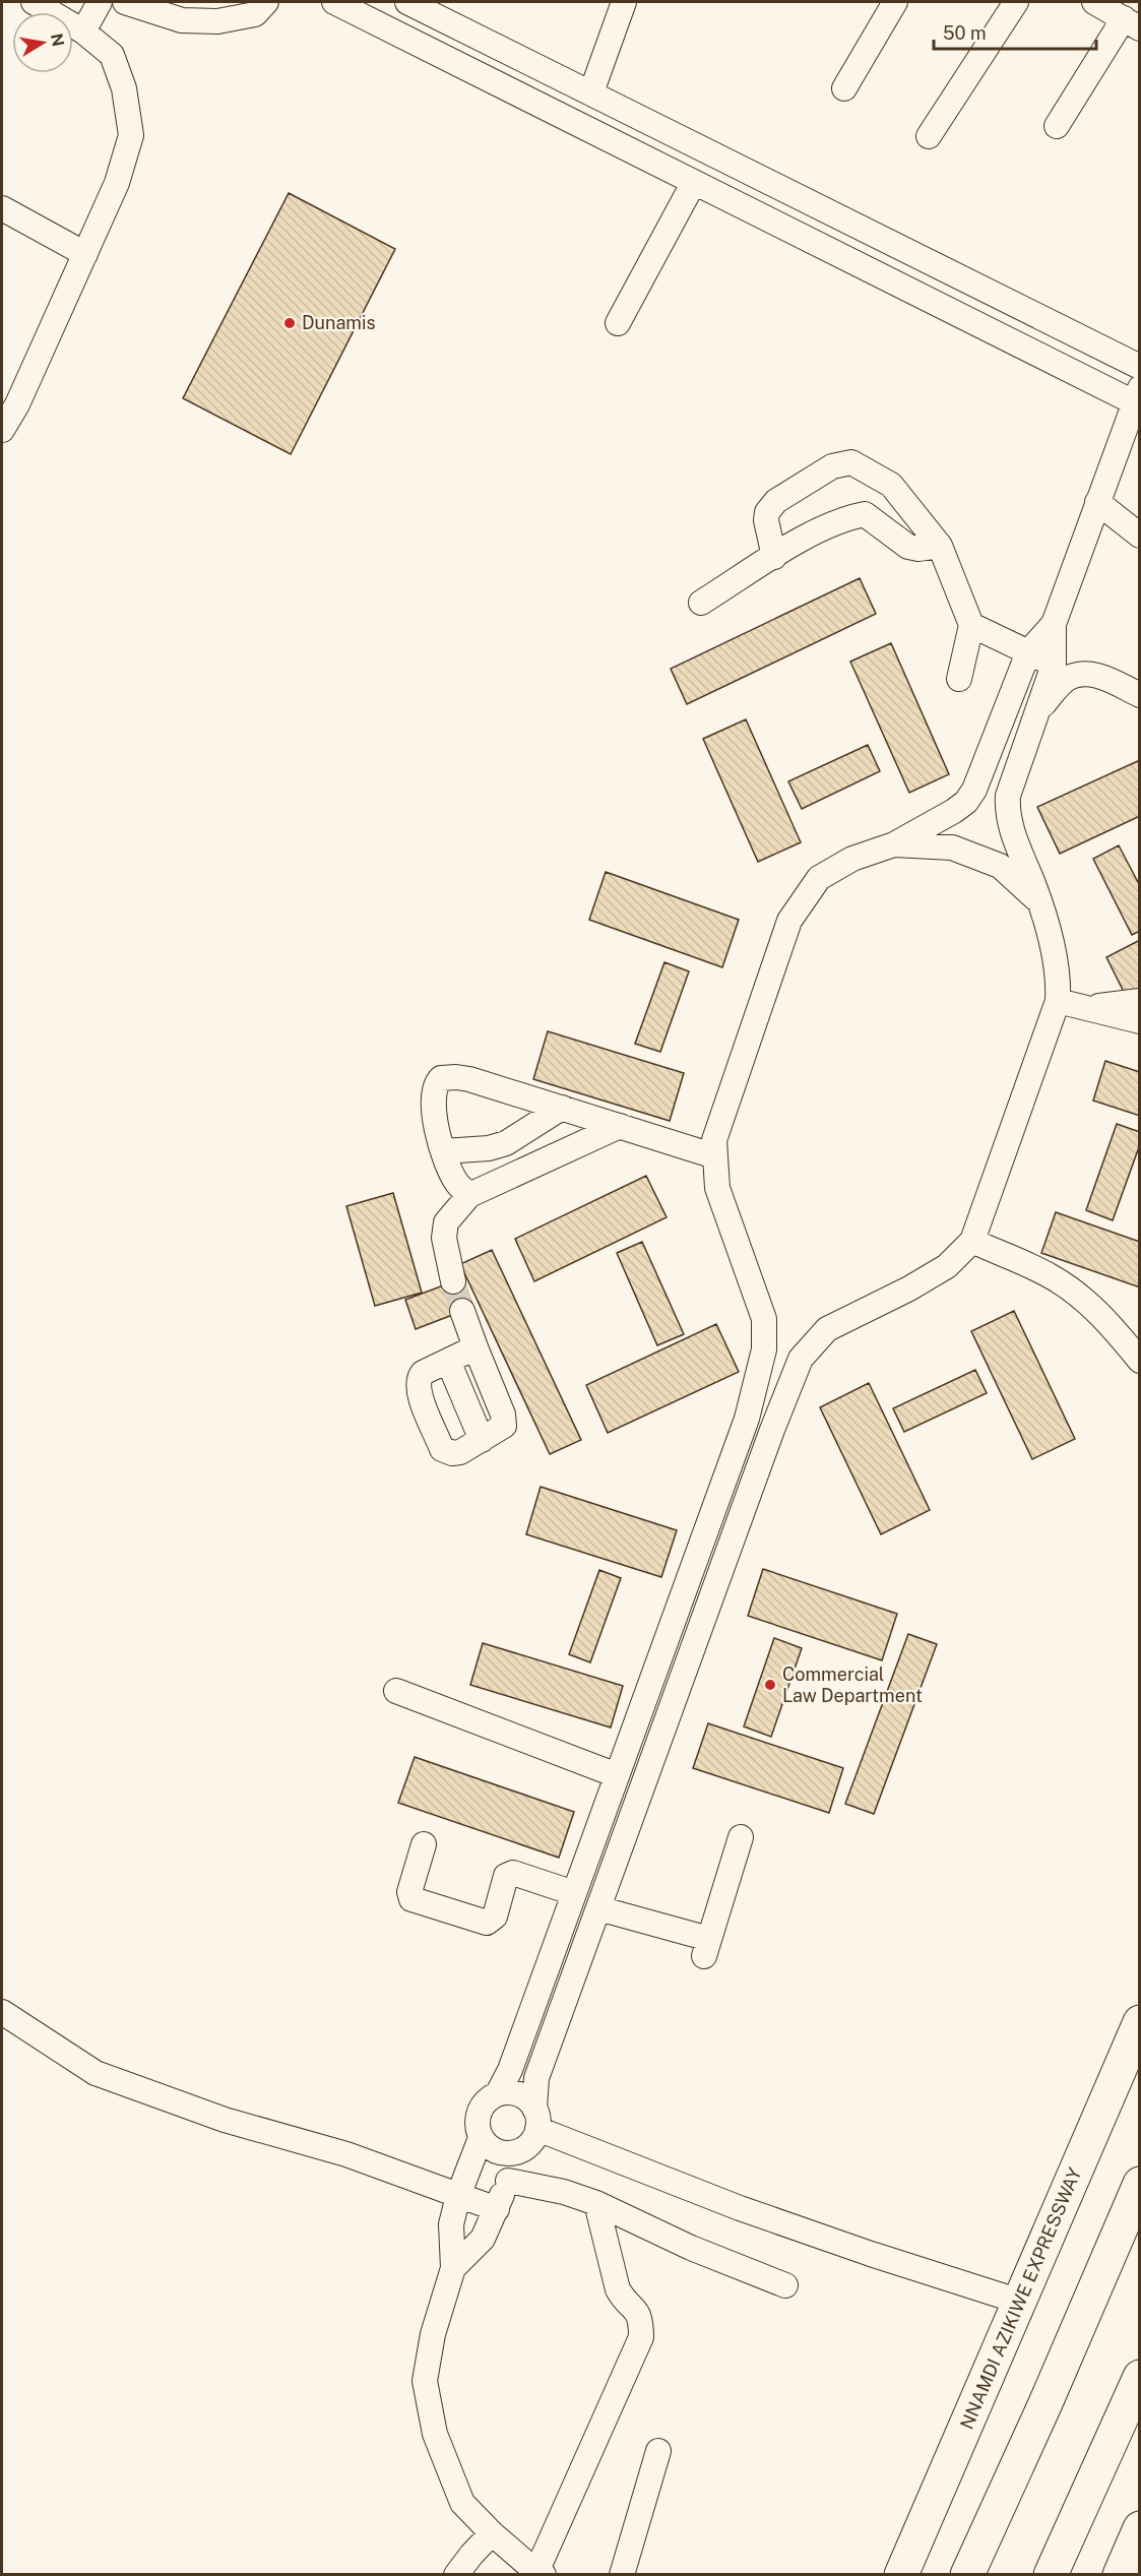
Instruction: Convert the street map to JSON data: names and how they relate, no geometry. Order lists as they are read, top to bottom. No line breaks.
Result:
{"streets":{"highway":["NNAMDI AZIKIWE EXPRESSWAY"]},"places":["Dunamis","Commercial Law Department"],"scale_bar":"50 m","north":"right"}
